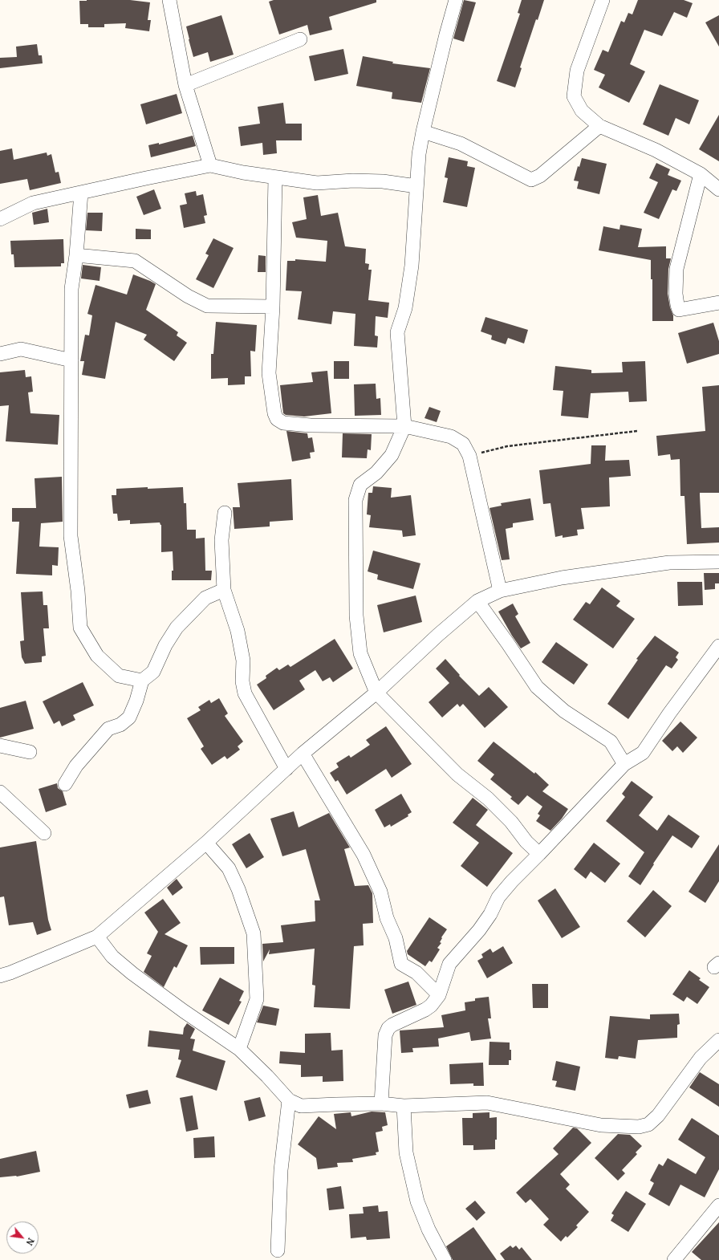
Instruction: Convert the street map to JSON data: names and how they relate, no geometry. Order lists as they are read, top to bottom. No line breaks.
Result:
{"north":"bottom right"}
